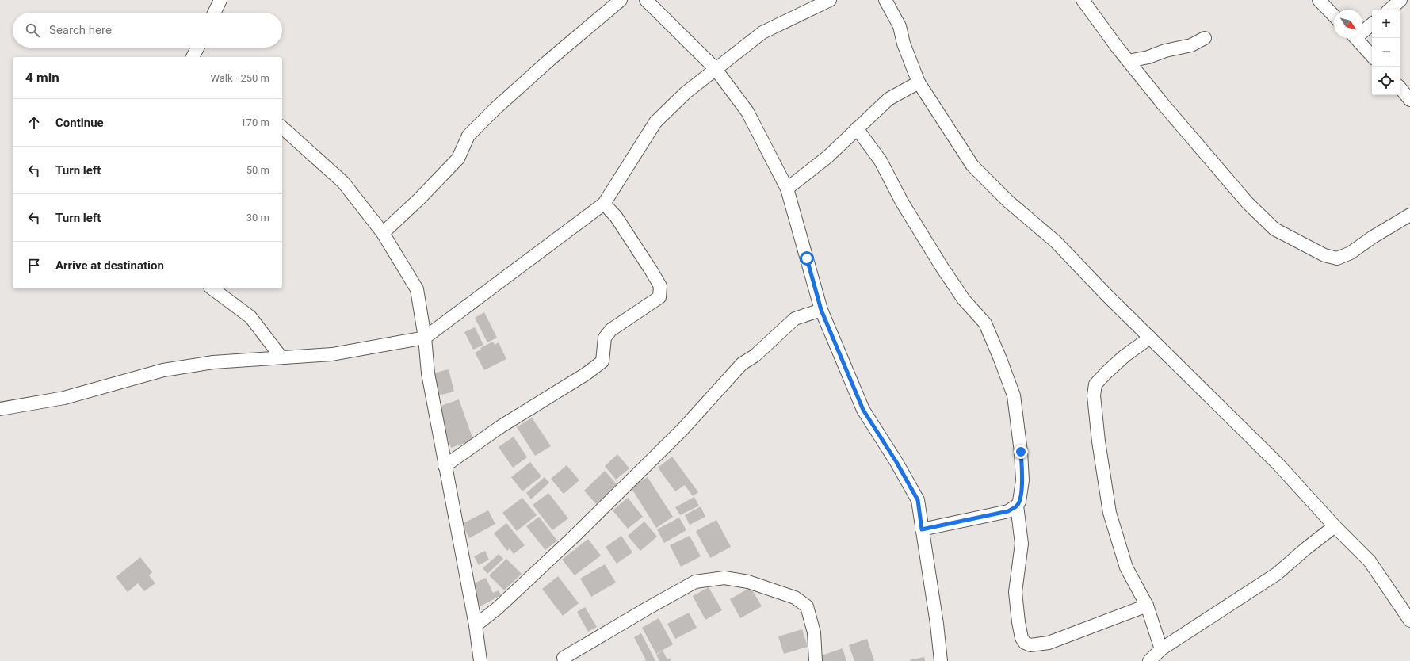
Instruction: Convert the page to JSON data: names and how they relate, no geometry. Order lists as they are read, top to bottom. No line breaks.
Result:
{"north":"bottom right","page":{"map_buttons":["+","−"],"search":"Search here","heading":["4 min","Walk · 250 m"],"list":[["Continue","170 m"],["Turn left","50 m"],["Turn left","30 m"],"Arrive at destination"]}}
